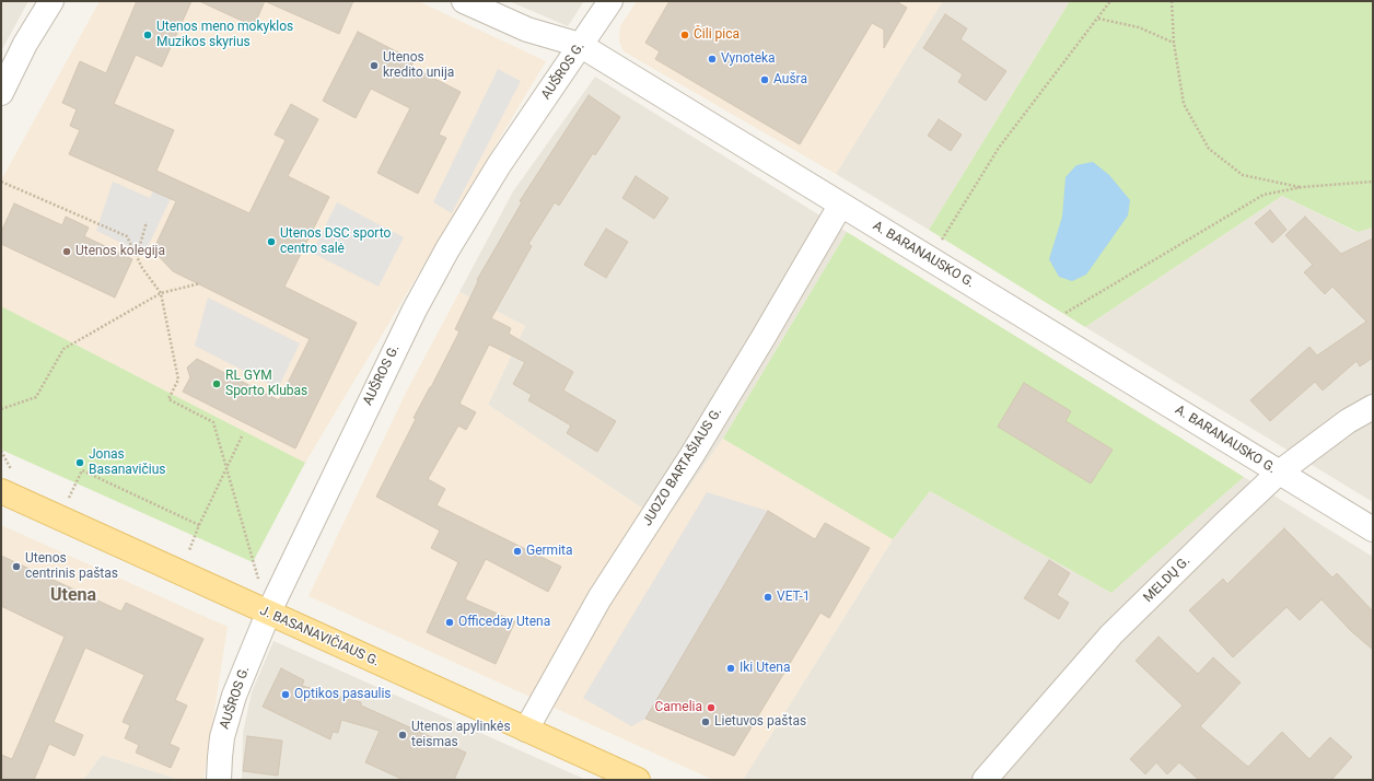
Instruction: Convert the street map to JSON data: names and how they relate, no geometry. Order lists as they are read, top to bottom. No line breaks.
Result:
{"streets":{"main road":["J. BASANAVIČIAUS G."],"street":["AUŠROS G.","A. BARANAUSKO G.","JUOZO BARTAŠIAUS G.","MELDŲ G."]},"crossings":[["AUŠROS G.","A. BARANAUSKO G."],["AUŠROS G.","J. BASANAVIČIAUS G."],["A. BARANAUSKO G.","JUOZO BARTAŠIAUS G."],["A. BARANAUSKO G.","MELDŲ G."],["JUOZO BARTAŠIAUS G.","J. BASANAVIČIAUS G."]],"districts":["Utena"],"places":["Utenos meno mokyklos Muzikos skyrius","Čili pica","Vynoteka","Utenos kredito unija","Aušra","Utenos DSC sporto centro salė","Utenos kolegija","RL GYM Sporto Klubas","Jonas Basanavičius","Germita","Utenos centrinis paštas","VET-1","Officeday Utena","Iki Utena","Optikos pasaulis","Camelia","Lietuvos paštas","Utenos apylinkės teismas"]}
